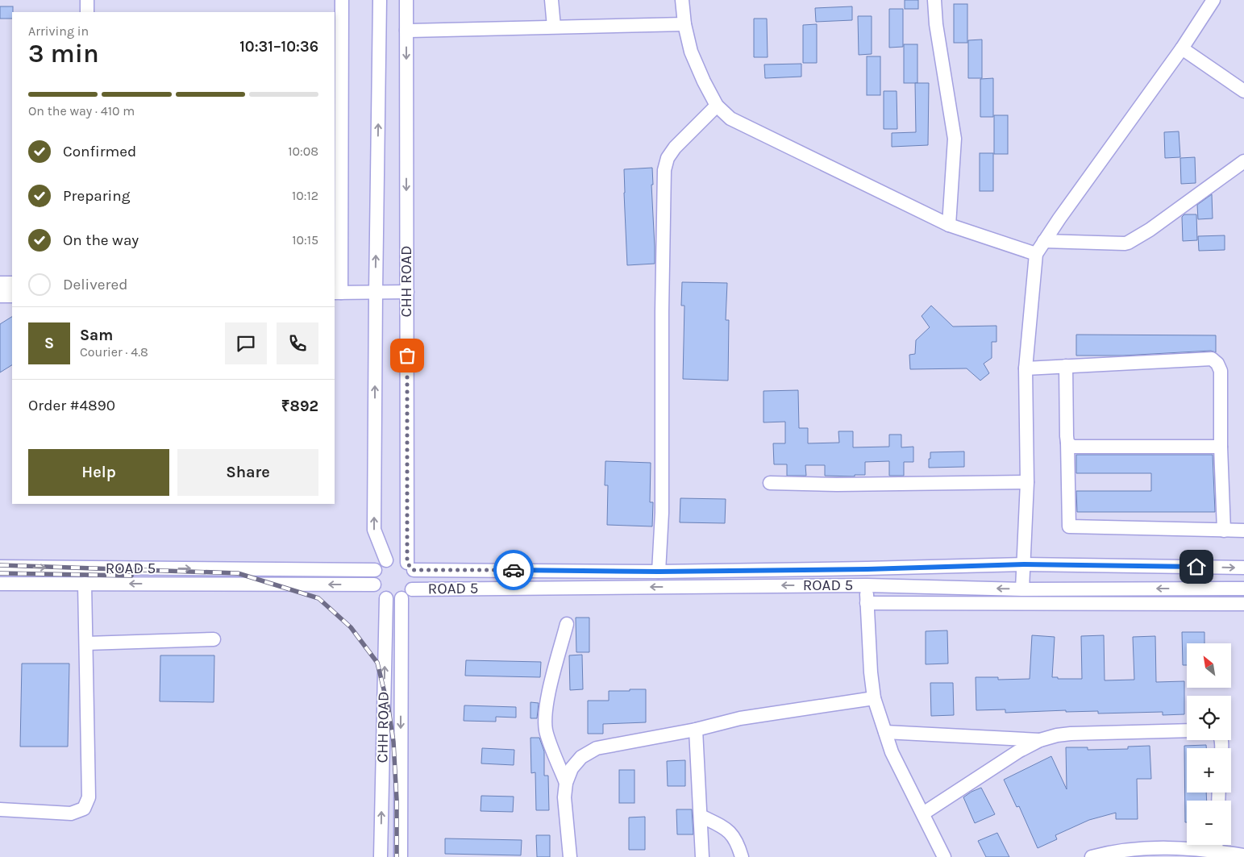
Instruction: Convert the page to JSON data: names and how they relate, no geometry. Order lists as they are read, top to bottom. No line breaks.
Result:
{"streets":{"street":["CHH ROAD","ROAD 5"]},"crossings":[["CHH ROAD","ROAD 5"]],"north":"top left","page":{"heading":["3 min","Arriving in","10:31–10:36"],"panel":["Sam","Courier · 4.8","Order #4890","₹892"],"bar":"On the way · 410 m","list":[["Confirmed","10:08"],["Preparing","10:12"],["On the way","10:15"],"Delivered"],"round":"S","buttons":["Help","Share"],"map_buttons":["+","−"]}}
